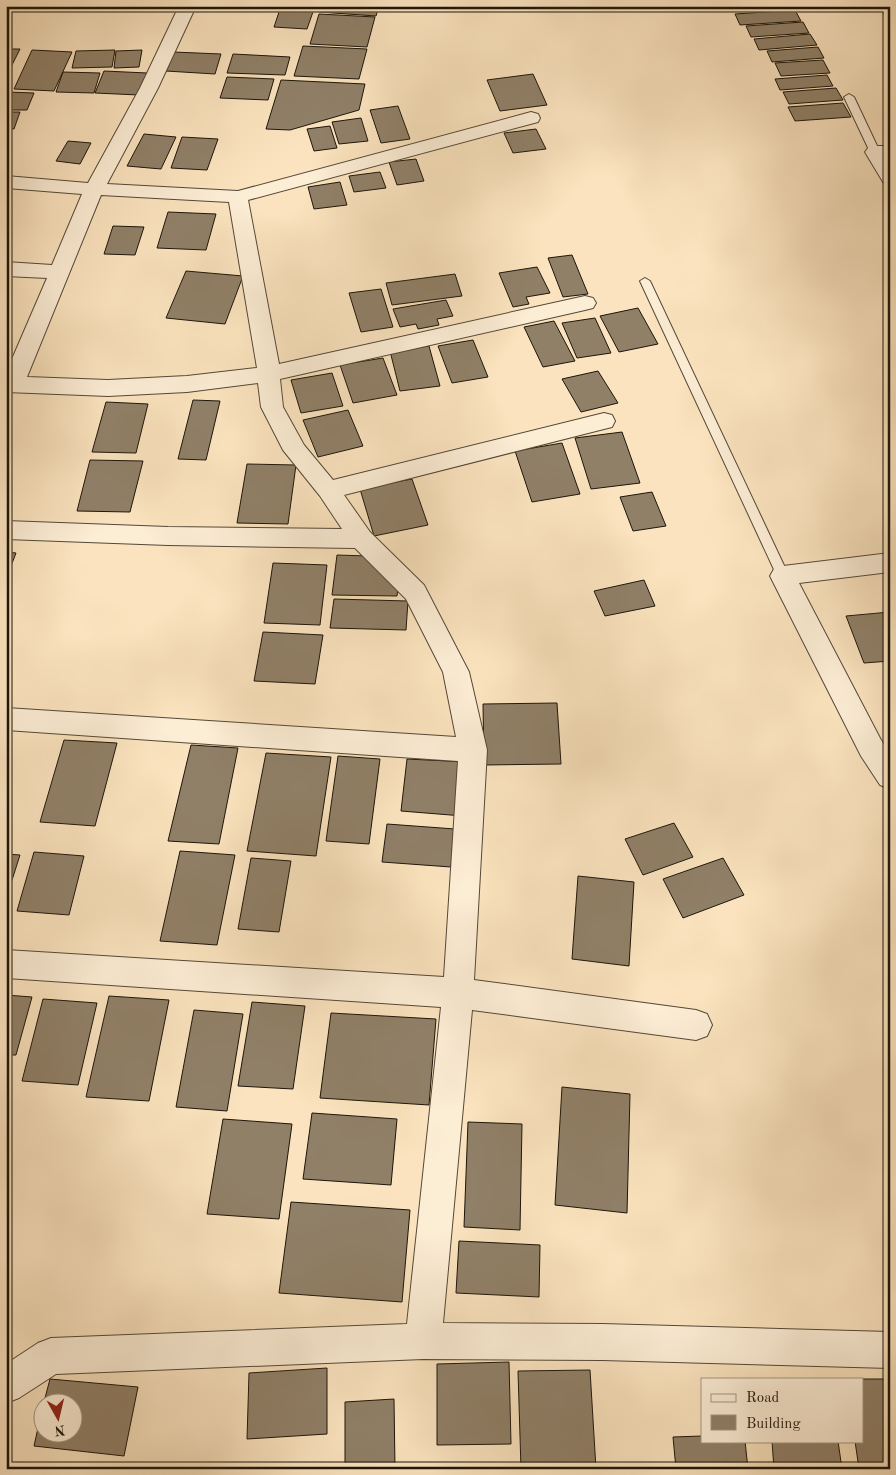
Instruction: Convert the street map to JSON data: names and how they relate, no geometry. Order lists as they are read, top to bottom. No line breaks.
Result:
{"legend":["Road","Building"],"north":"bottom"}
